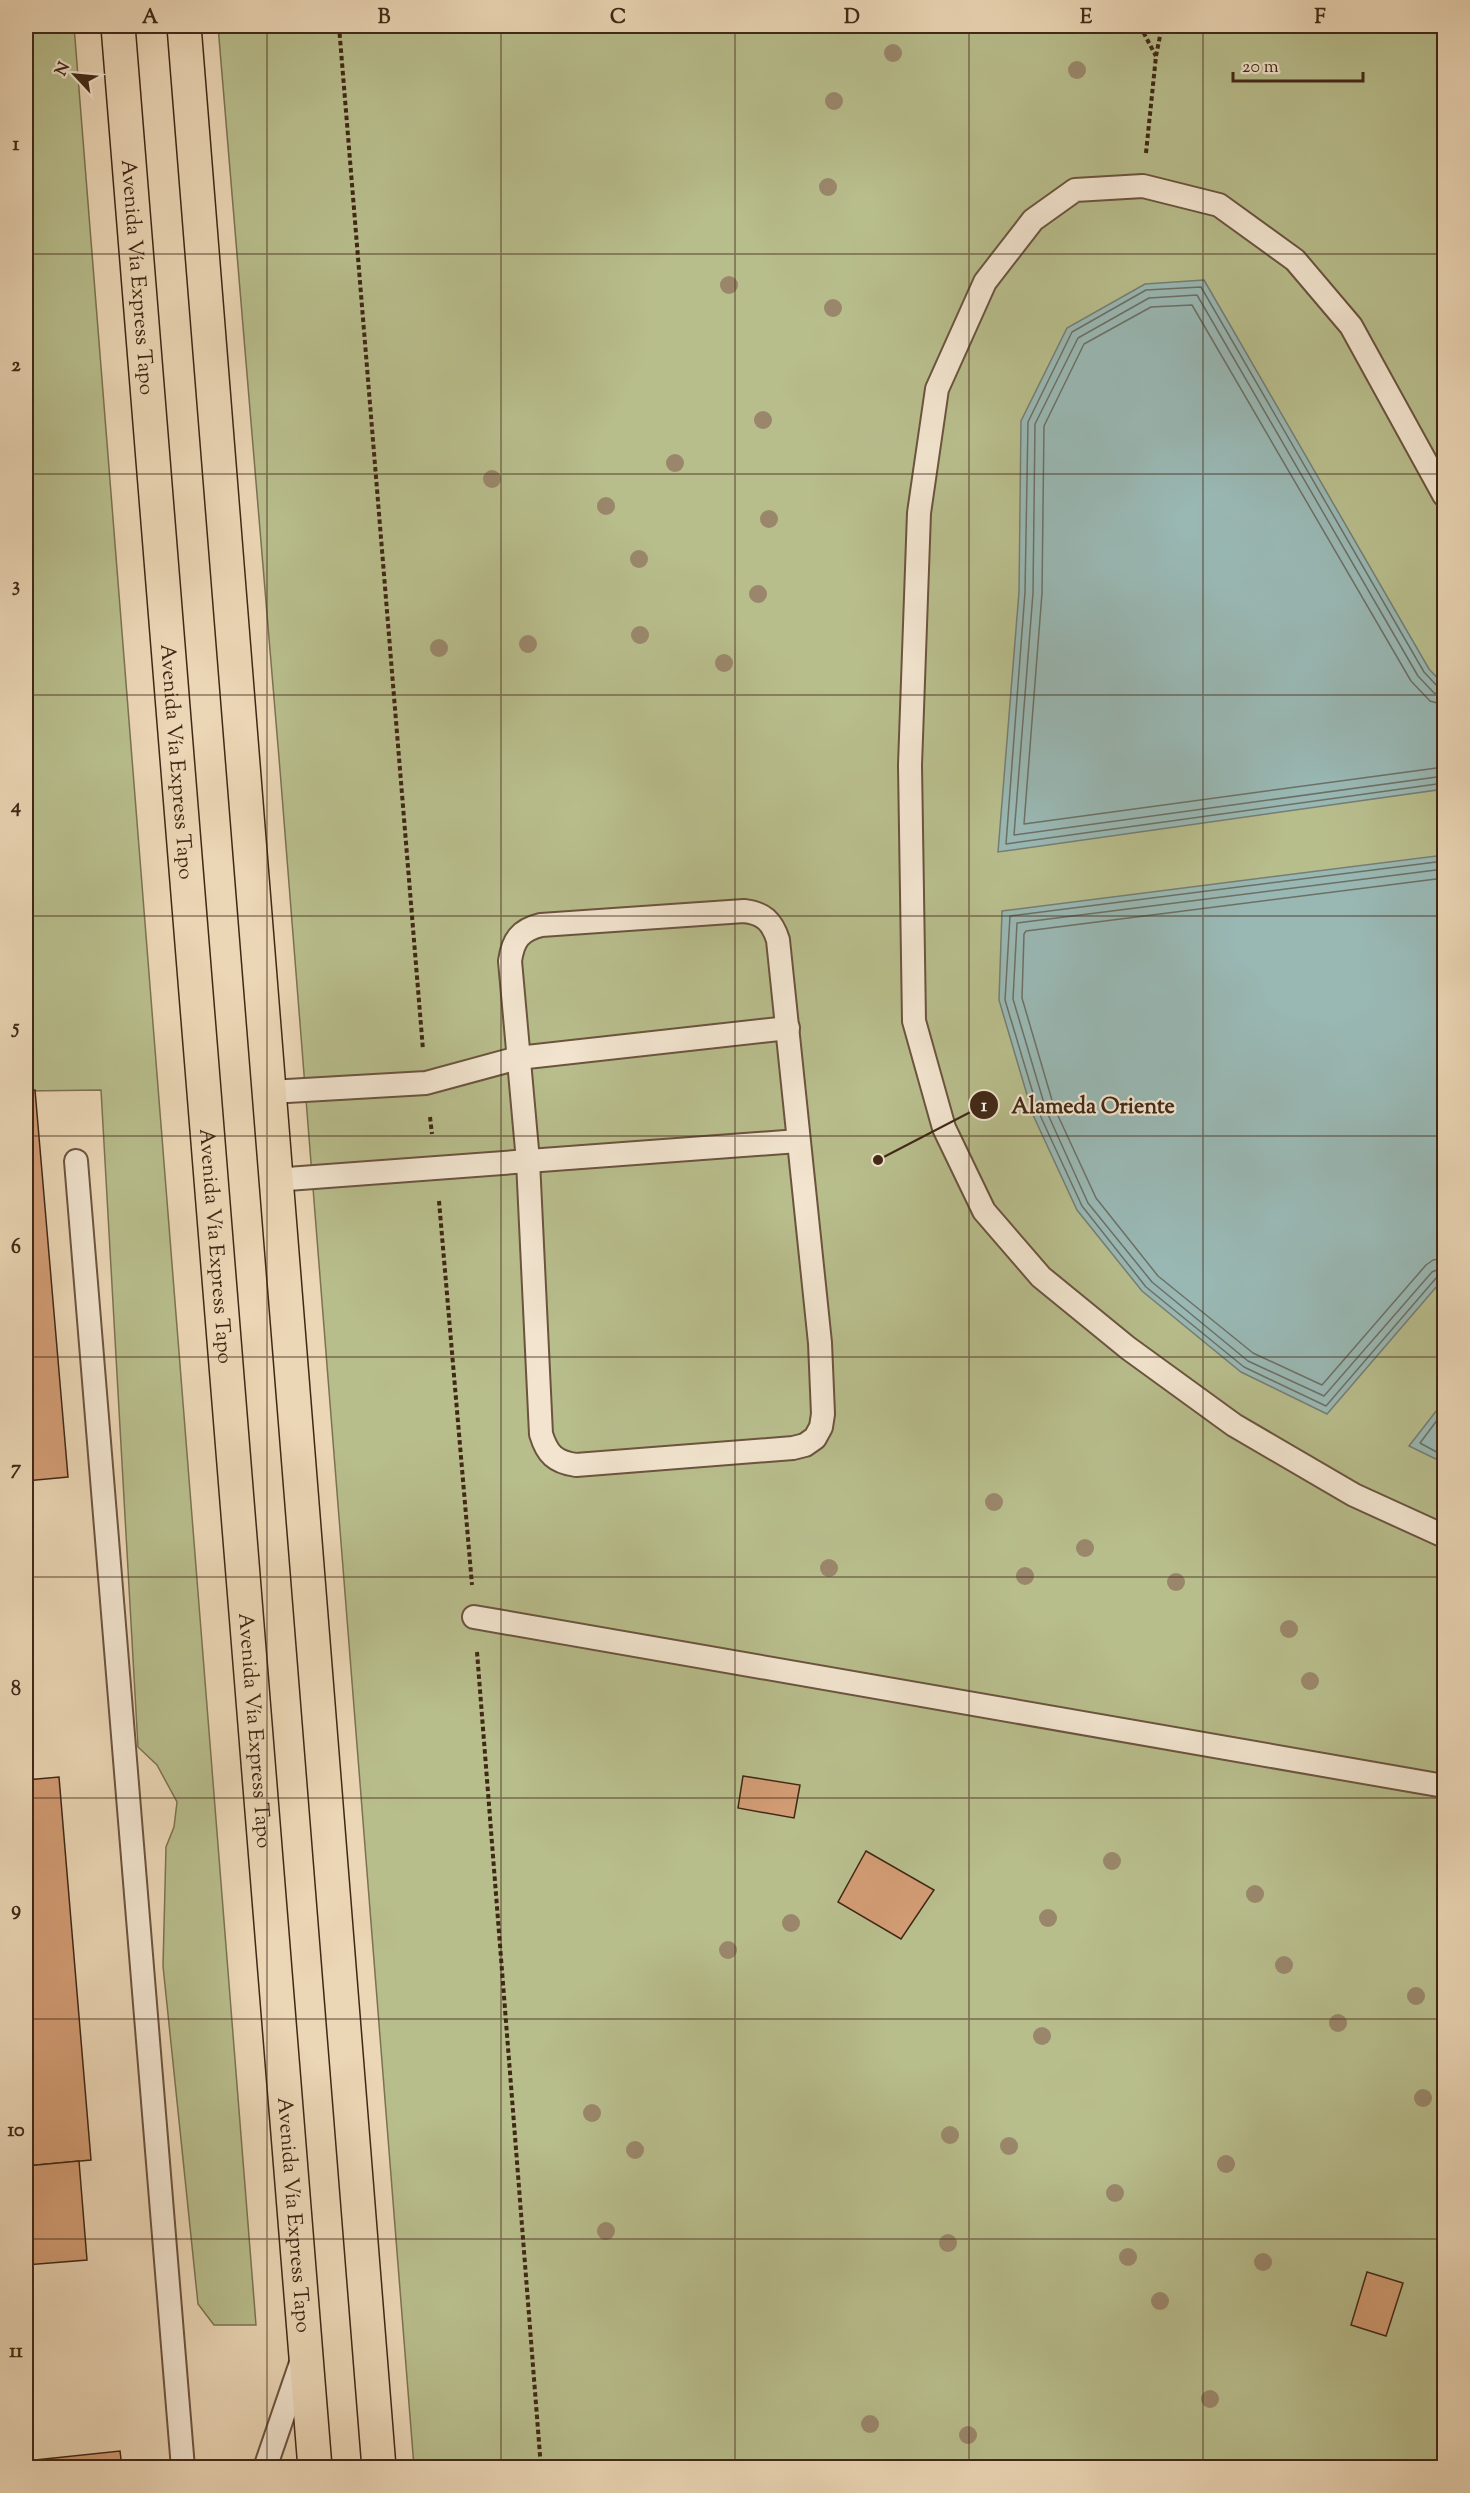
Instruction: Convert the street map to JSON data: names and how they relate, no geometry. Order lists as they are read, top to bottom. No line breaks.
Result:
{"streets":{"main road":["Avenida Vía Express Tapo"]},"places":["Alameda Oriente"],"scale_bar":"20 m","north":"top left","grid":{"columns":["A","B","C","D","E","F"],"rows":["1","2","3","4","5","6","7","8","9","10","11"]}}
